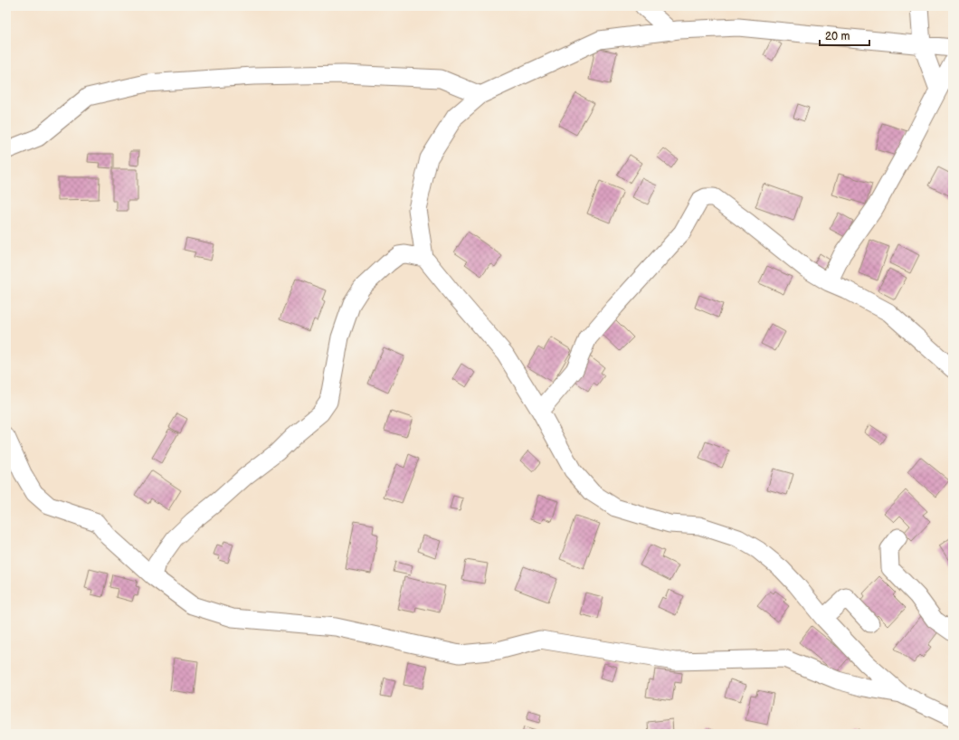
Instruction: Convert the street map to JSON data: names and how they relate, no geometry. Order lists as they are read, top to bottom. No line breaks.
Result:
{"scale_bar":"20 m"}
